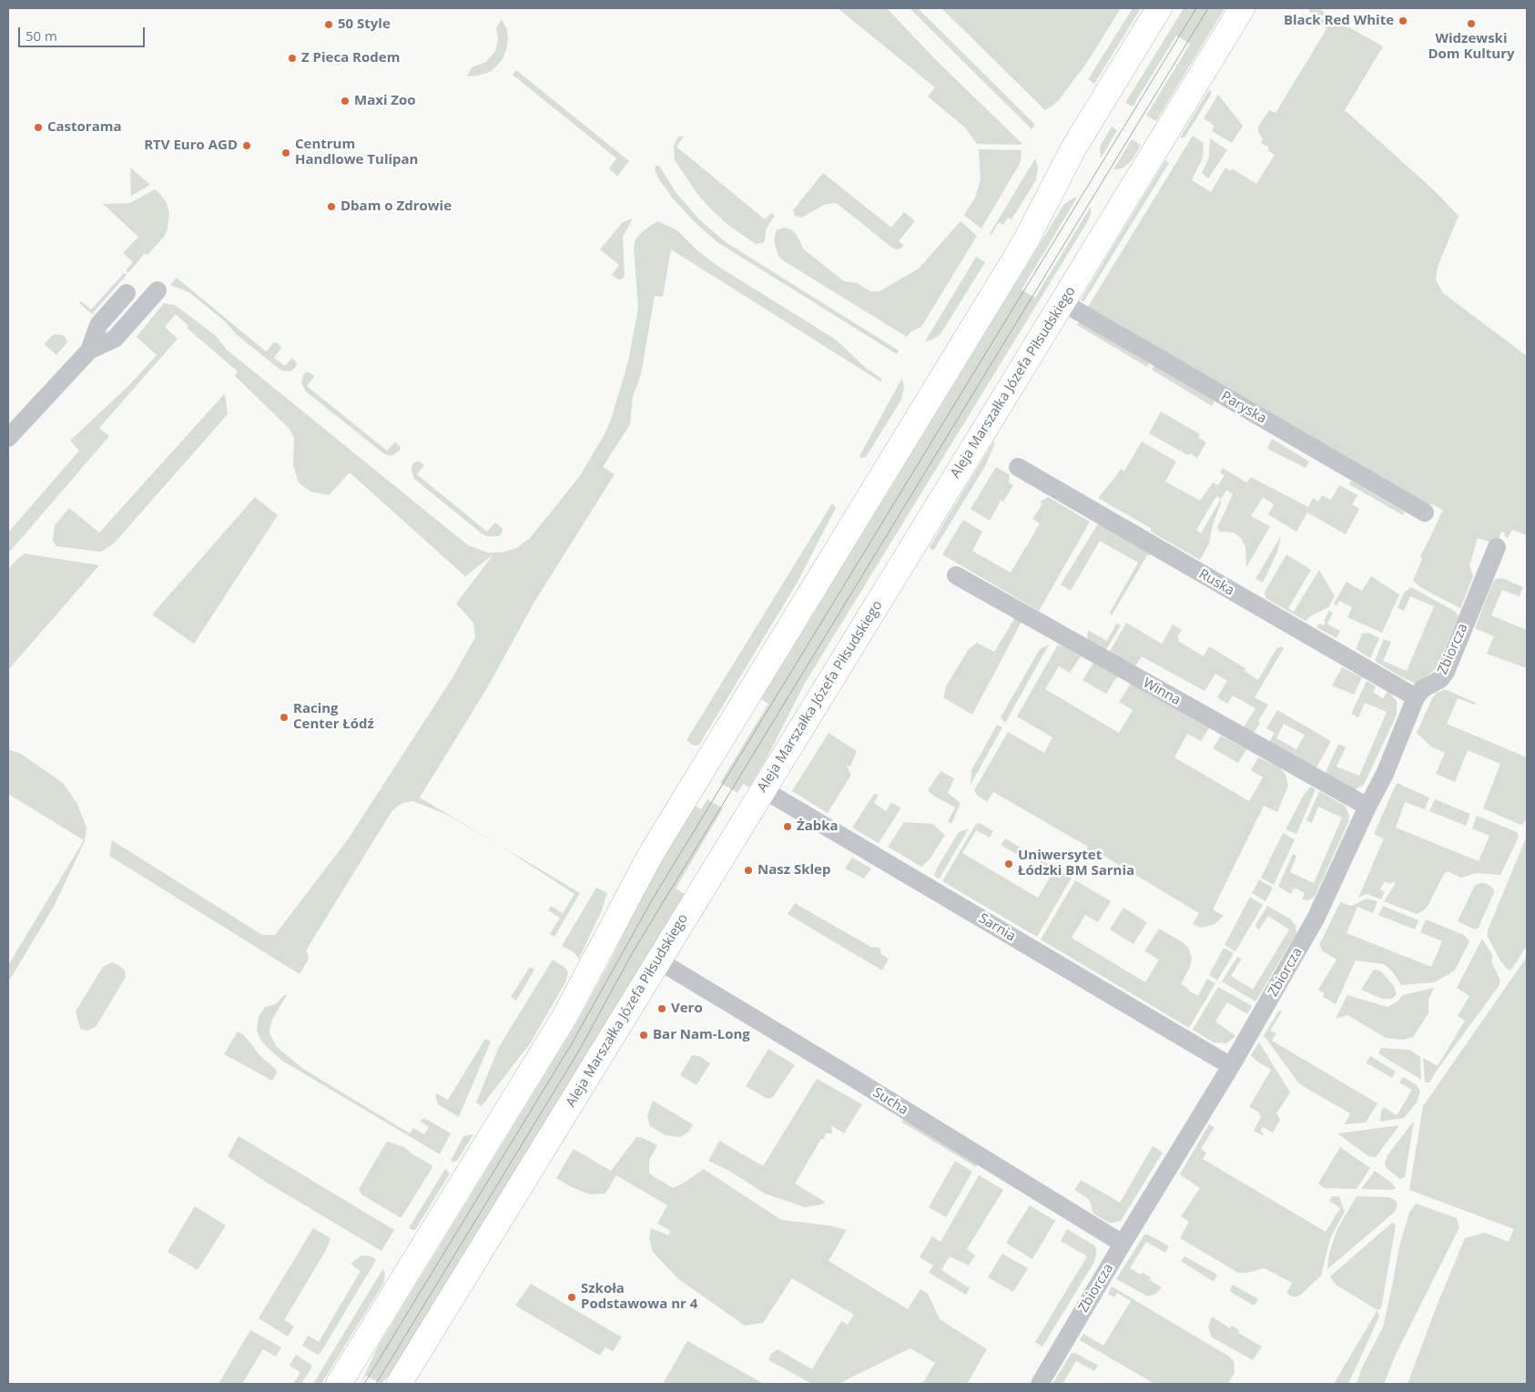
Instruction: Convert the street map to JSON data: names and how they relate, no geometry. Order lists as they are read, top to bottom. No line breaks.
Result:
{"streets":{"main road":["Aleja Marszałka Józefa Piłsudskiego"],"street":["Paryska","Ruska","Zbiorcza","Winna","Sarnia","Sucha"]},"crossings":[["Aleja Marszałka Józefa Piłsudskiego","Paryska"],["Aleja Marszałka Józefa Piłsudskiego","Sarnia"],["Aleja Marszałka Józefa Piłsudskiego","Sucha"],["Ruska","Zbiorcza"],["Zbiorcza","Winna"],["Zbiorcza","Sarnia"],["Zbiorcza","Sucha"]],"places":["Black Red White","Widzewski Dom Kultury","50 Style","Z Pieca Rodem","Maxi Zoo","Castorama","RTV Euro AGD","Centrum Handlowe Tulipan","Dbam o Zdrowie","Racing Center Łódź","Żabka","Uniwersytet Łódzki BM Sarnia","Nasz Sklep","Vero","Bar Nam-Long","Szkoła Podstawowa nr 4"],"scale_bar":"50 m"}
